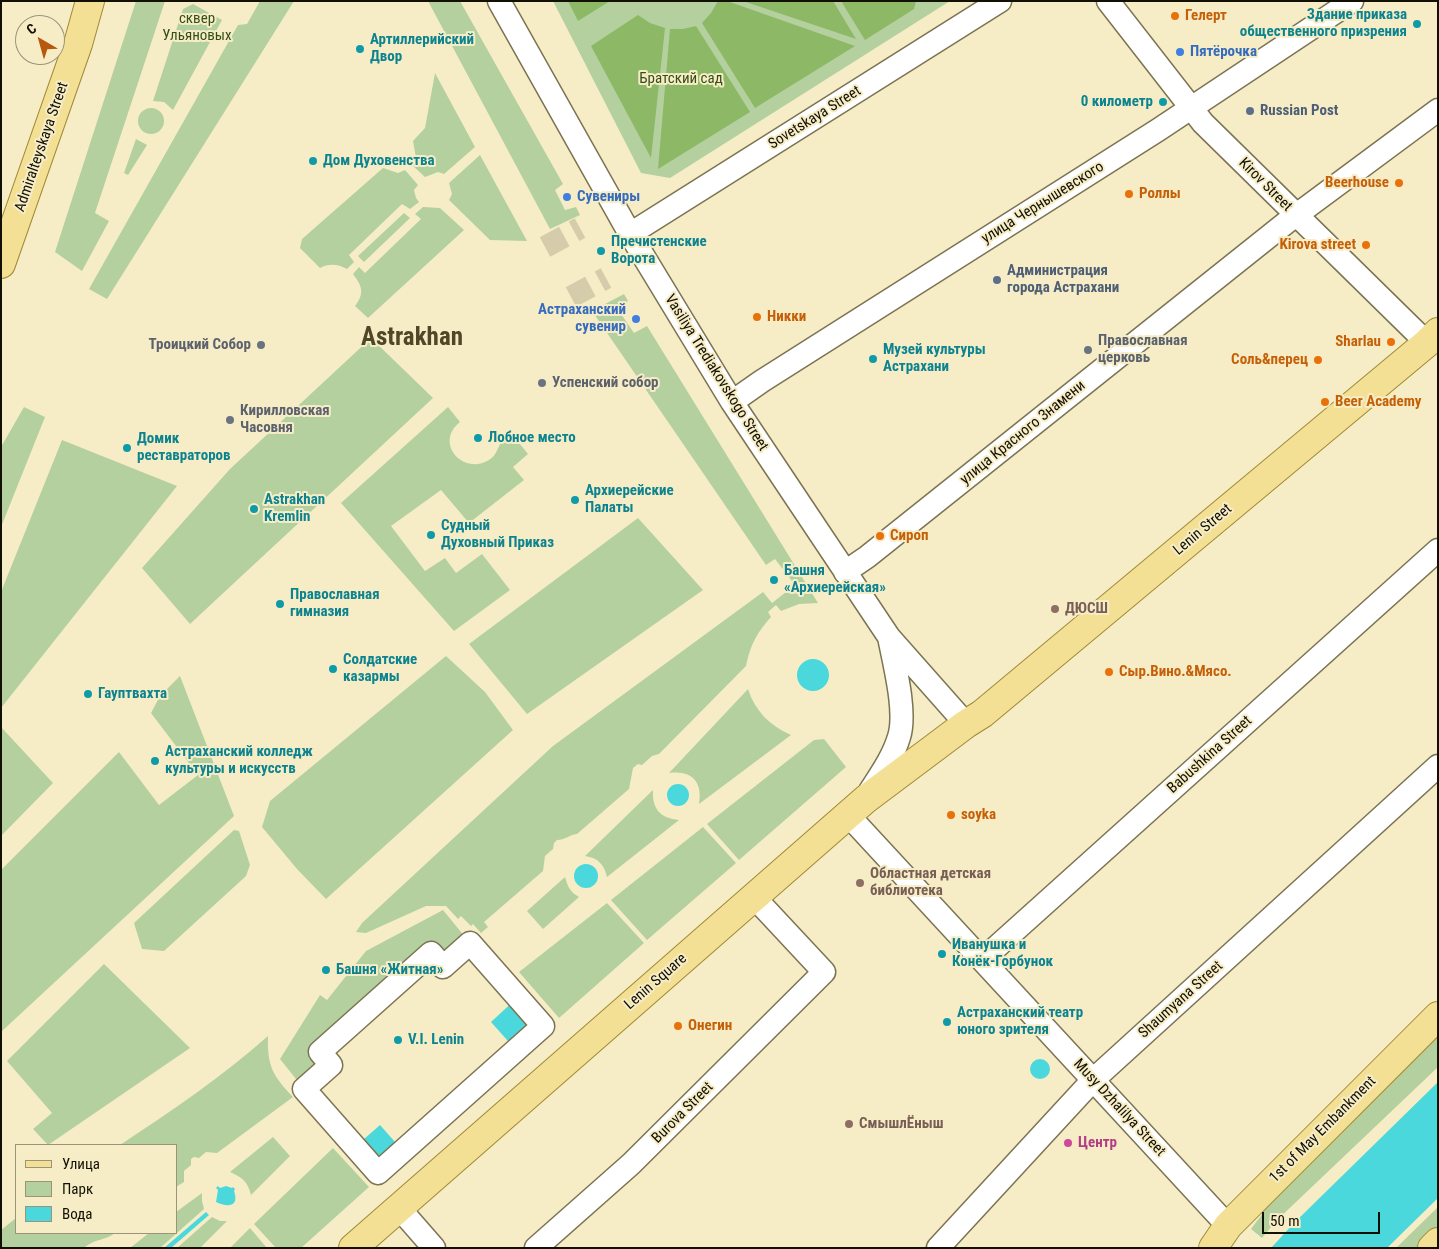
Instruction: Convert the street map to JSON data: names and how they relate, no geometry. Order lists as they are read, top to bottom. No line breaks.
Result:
{"streets":{"main road":["Admiralteyskaya Street","Lenin Street","Lenin Square","1st of May Embankment"],"street":["Sovetskaya Street","Kirov Street","улица Чернышевского","Vasiliya Trediakovskogo Street","улица Красного Знамени","Babushkina Street","Shaumyana Street","Musy Dzhalilya Street","Burova Street"]},"crossings":[["Sovetskaya Street","Vasiliya Trediakovskogo Street"],["Kirov Street","улица Чернышевского"],["Kirov Street","улица Красного Знамени"],["Kirov Street","Lenin Street"],["улица Чернышевского","Vasiliya Trediakovskogo Street"],["Vasiliya Trediakovskogo Street","улица Красного Знамени"],["Vasiliya Trediakovskogo Street","Lenin Street"],["Vasiliya Trediakovskogo Street","Lenin Square"],["Lenin Street","Lenin Square"],["Babushkina Street","Musy Dzhalilya Street"],["Lenin Square","Musy Dzhalilya Street"],["Lenin Square","Burova Street"],["Shaumyana Street","Musy Dzhalilya Street"],["Musy Dzhalilya Street","1st of May Embankment"]],"districts":["Astrakhan"],"parks":["сквер Ульяновых","Братский сад"],"places":["Гелерт","Здание приказа общественного призрения","Артиллерийский Двор","Пятёрочка","0 километр","Russian Post","Дом Духовенства","Beerhouse","Роллы","Сувениры","Kirova street","Пречистенские Ворота","Администрация города Астрахани","Никки","Астраханский сувенир","Sharlau","Троицкий Собор","Православная церковь","Музей культуры Астрахани","Соль&перец","Успенский собор","Beer Academy","Кирилловская Часовня","Лобное место","Домик реставраторов","Архиерейские Палаты","Astrakhan Kremlin","Судный Духовный Приказ","Сироп","Башня «Архиерейская»","Православная гимназия","ДЮСШ","Солдатские казармы","Сыр.Вино.&Мясо.","Гауптвахта","Астраханский колледж культуры и искусств","soyka","Областная детская библиотека","Иванушка и Конёк-Горбунок","Башня «Житная»","Астраханский театр юного зрителя","Онегин","V.I. Lenin","СмышлЁныш","Центр"],"legend":["Улица","Парк","Вода"],"scale_bar":"50 m","north":"top left"}
